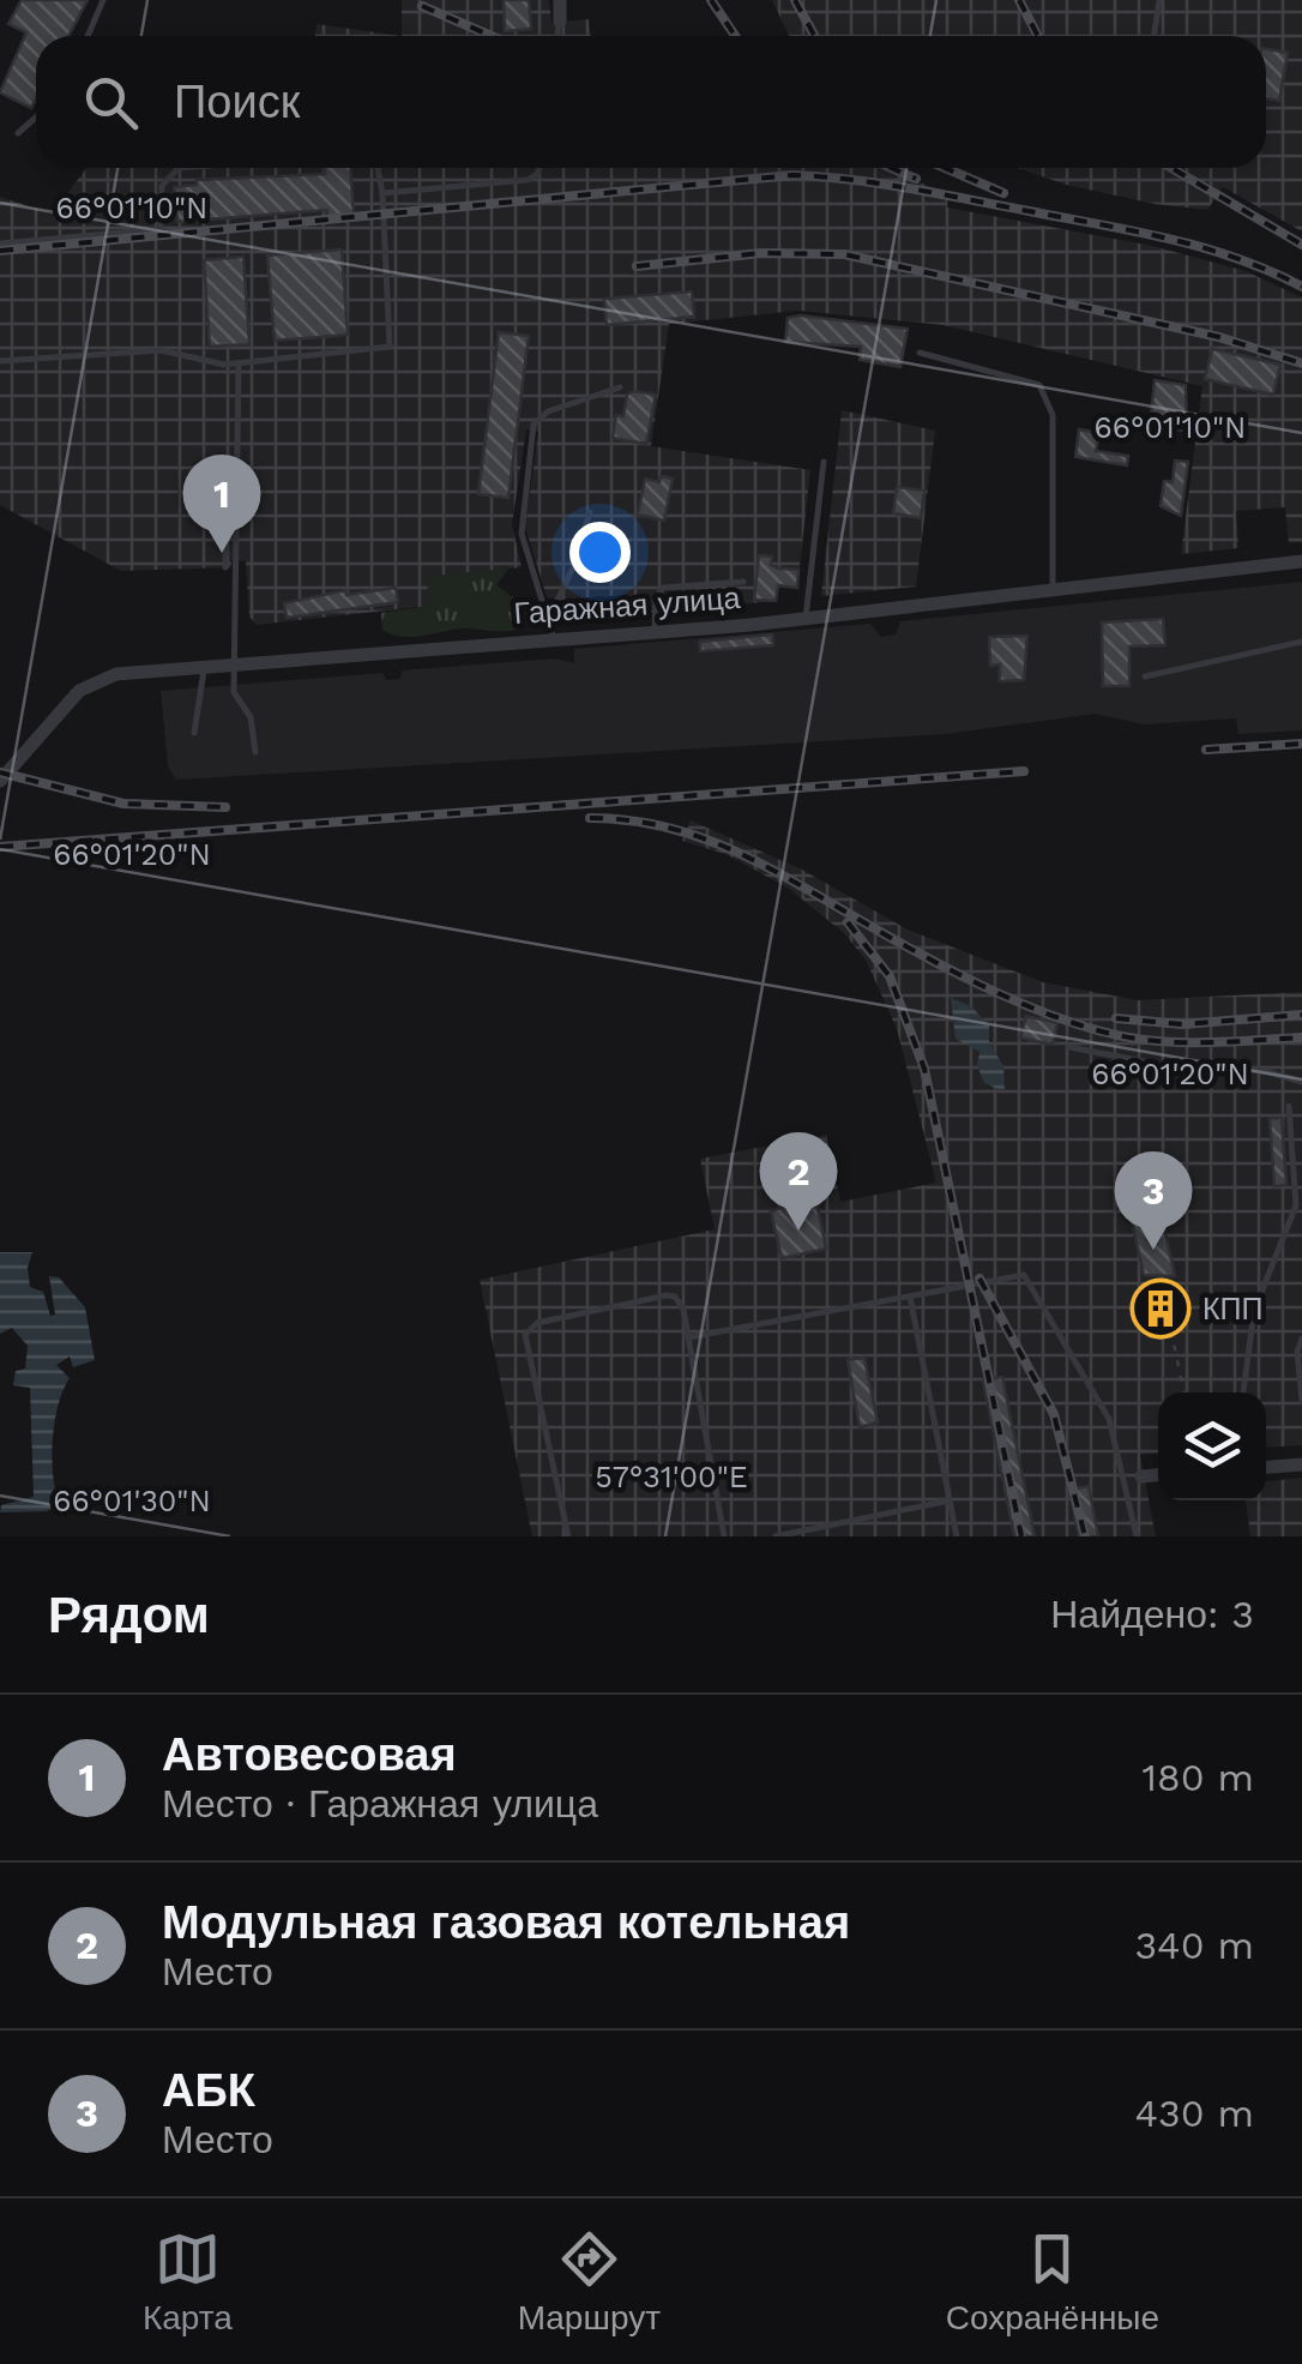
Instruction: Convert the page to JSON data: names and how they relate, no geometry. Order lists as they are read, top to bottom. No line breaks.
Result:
{"streets":{"street":["Гаражная улица"]},"places":{"building":["КПП"]},"page":{"search":"Поиск","pins":["1","2","3"],"heading":["Рядом","Найдено: 3"],"list":[{"mark":"1","name":"Автовесовая","note":"Место · Гаражная улица","value":"180 m"},{"mark":"2","name":"Модульная газовая котельная","note":"Место","value":"340 m"},{"mark":"3","name":"АБК","note":"Место","value":"430 m"}],"nav":["Карта","Маршрут","Сохранённые"]},"coordinates":["66°01'10\"N","66°01'20\"N","57°31'00\"E","66°01'30\"N"]}
